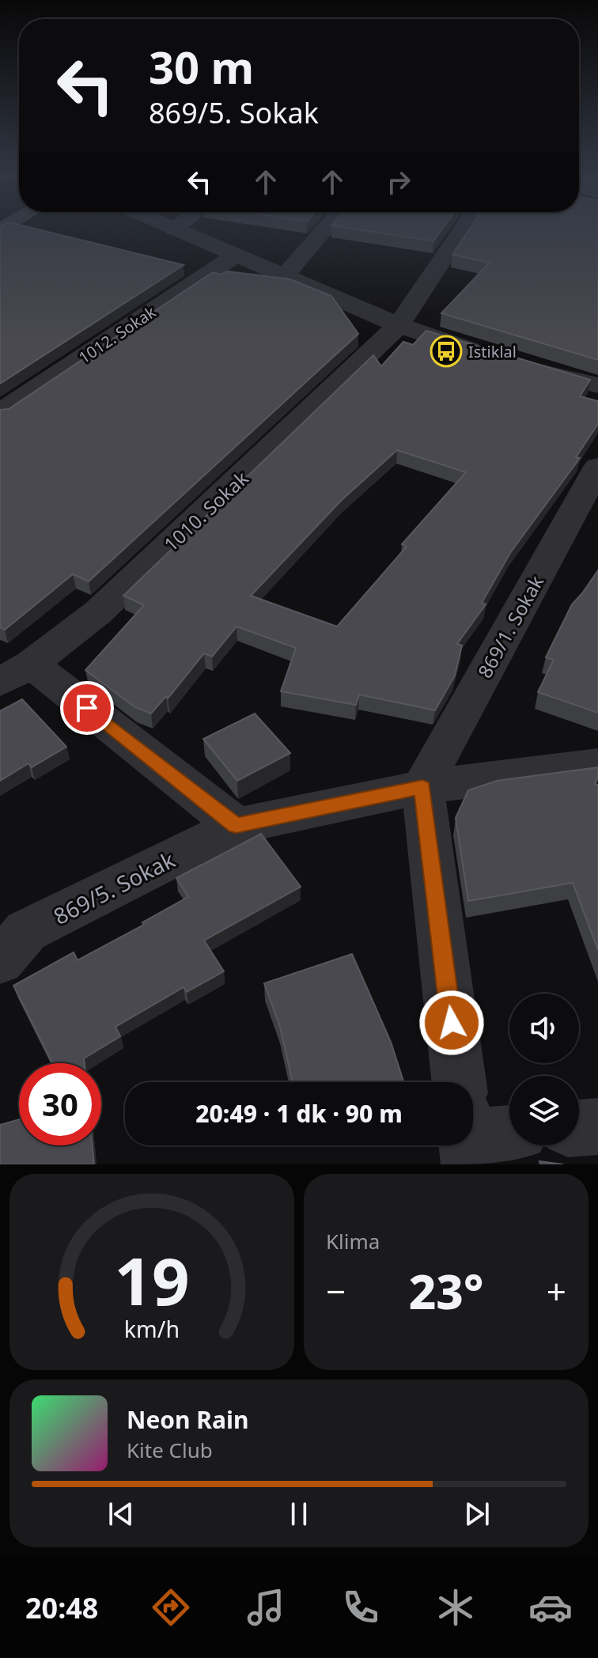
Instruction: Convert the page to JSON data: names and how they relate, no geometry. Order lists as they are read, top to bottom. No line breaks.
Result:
{"streets":{"street":["1012. Sokak","1010. Sokak","869/1. Sokak","869/5. Sokak"]},"crossings":[["869/1. Sokak","869/5. Sokak"]],"places":{"bus stop":["Istiklal"]},"page":{"turn":["30 m","869/5. Sokak"],"limit":"30","trip":"20:49 · 1 dk · 90 m","tile":"Klima","heat":["−","23°","+"],"song":["Neon Rain","Kite Club"],"tabs":"20:48","gauge":["19","km/h"]}}
